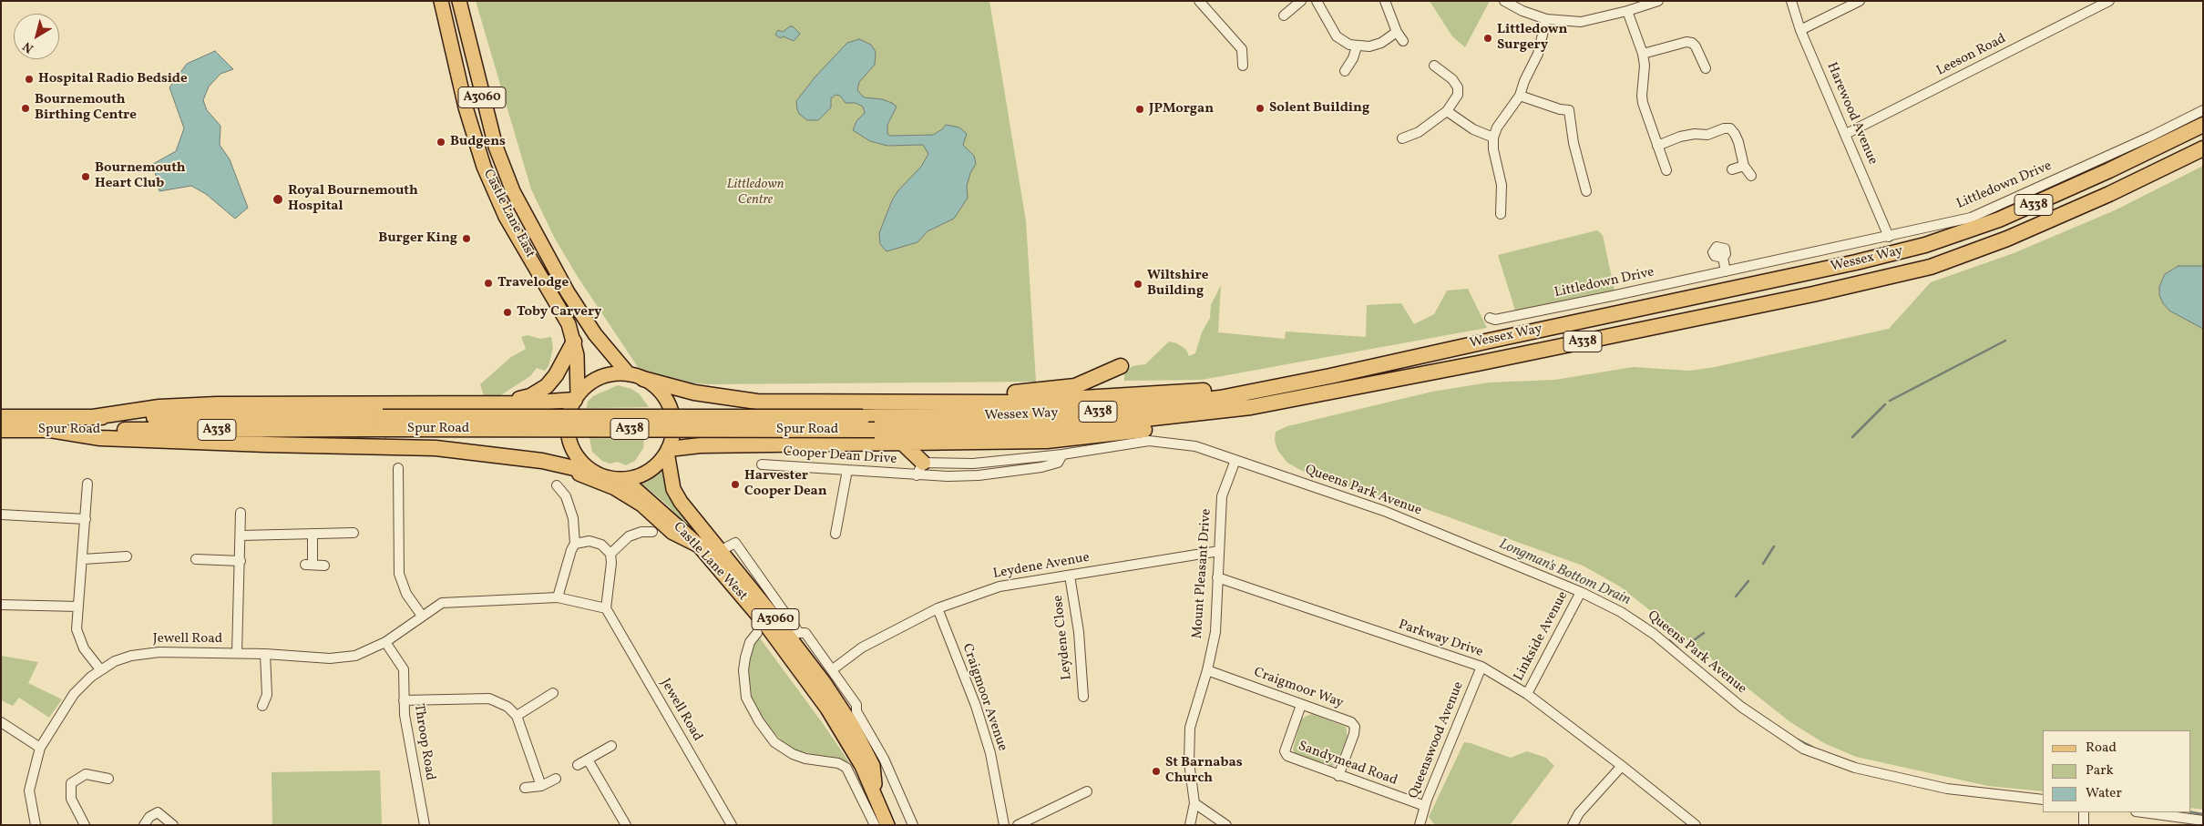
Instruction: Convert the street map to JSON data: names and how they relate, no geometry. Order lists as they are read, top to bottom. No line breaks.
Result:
{"streets":{"highway":["A338","Wessex Way","Spur Road"],"main road":["A3060","Castle Lane East","Castle Lane West"],"street":["Leeson Road","Harewood Avenue","Littledown Drive","Cooper Dean Drive","Queens Park Avenue","Leydene Avenue","Mount Pleasant Drive","Linkside Avenue","Leydene Close","Jewell Road","Parkway Drive","Craigmoor Way","Craigmoor Avenue","Queenswood Avenue","Throop Road","Sandymead Road"]},"crossings":[["Leeson Road","Harewood Avenue"],["Harewood Avenue","Littledown Drive"],["Castle Lane East","Castle Lane West"],["Wessex Way","Spur Road"],["Cooper Dean Drive","Queens Park Avenue"],["Cooper Dean Drive","Mount Pleasant Drive"],["Queens Park Avenue","Mount Pleasant Drive"],["Queens Park Avenue","Linkside Avenue"],["Castle Lane West","Leydene Avenue"],["Leydene Avenue","Mount Pleasant Drive"],["Leydene Avenue","Leydene Close"],["Leydene Avenue","Craigmoor Avenue"],["Mount Pleasant Drive","Parkway Drive"],["Mount Pleasant Drive","Craigmoor Way"],["Linkside Avenue","Parkway Drive"],["Jewell Road","Throop Road"],["Parkway Drive","Queenswood Avenue"],["Craigmoor Way","Sandymead Road"],["Queenswood Avenue","Sandymead Road"]],"water":["Longman's Bottom Drain"],"parks":["Littledown Centre"],"places":["Littledown Surgery","Hospital Radio Bedside","Bournemouth Birthing Centre","Solent Building","JPMorgan","Budgens","Bournemouth Heart Club","Royal Bournemouth Hospital","Burger King","Travelodge","Wiltshire Building","Toby Carvery","Harvester Cooper Dean","St Barnabas Church"],"legend":["Road","Park","Water"],"north":"bottom left"}
